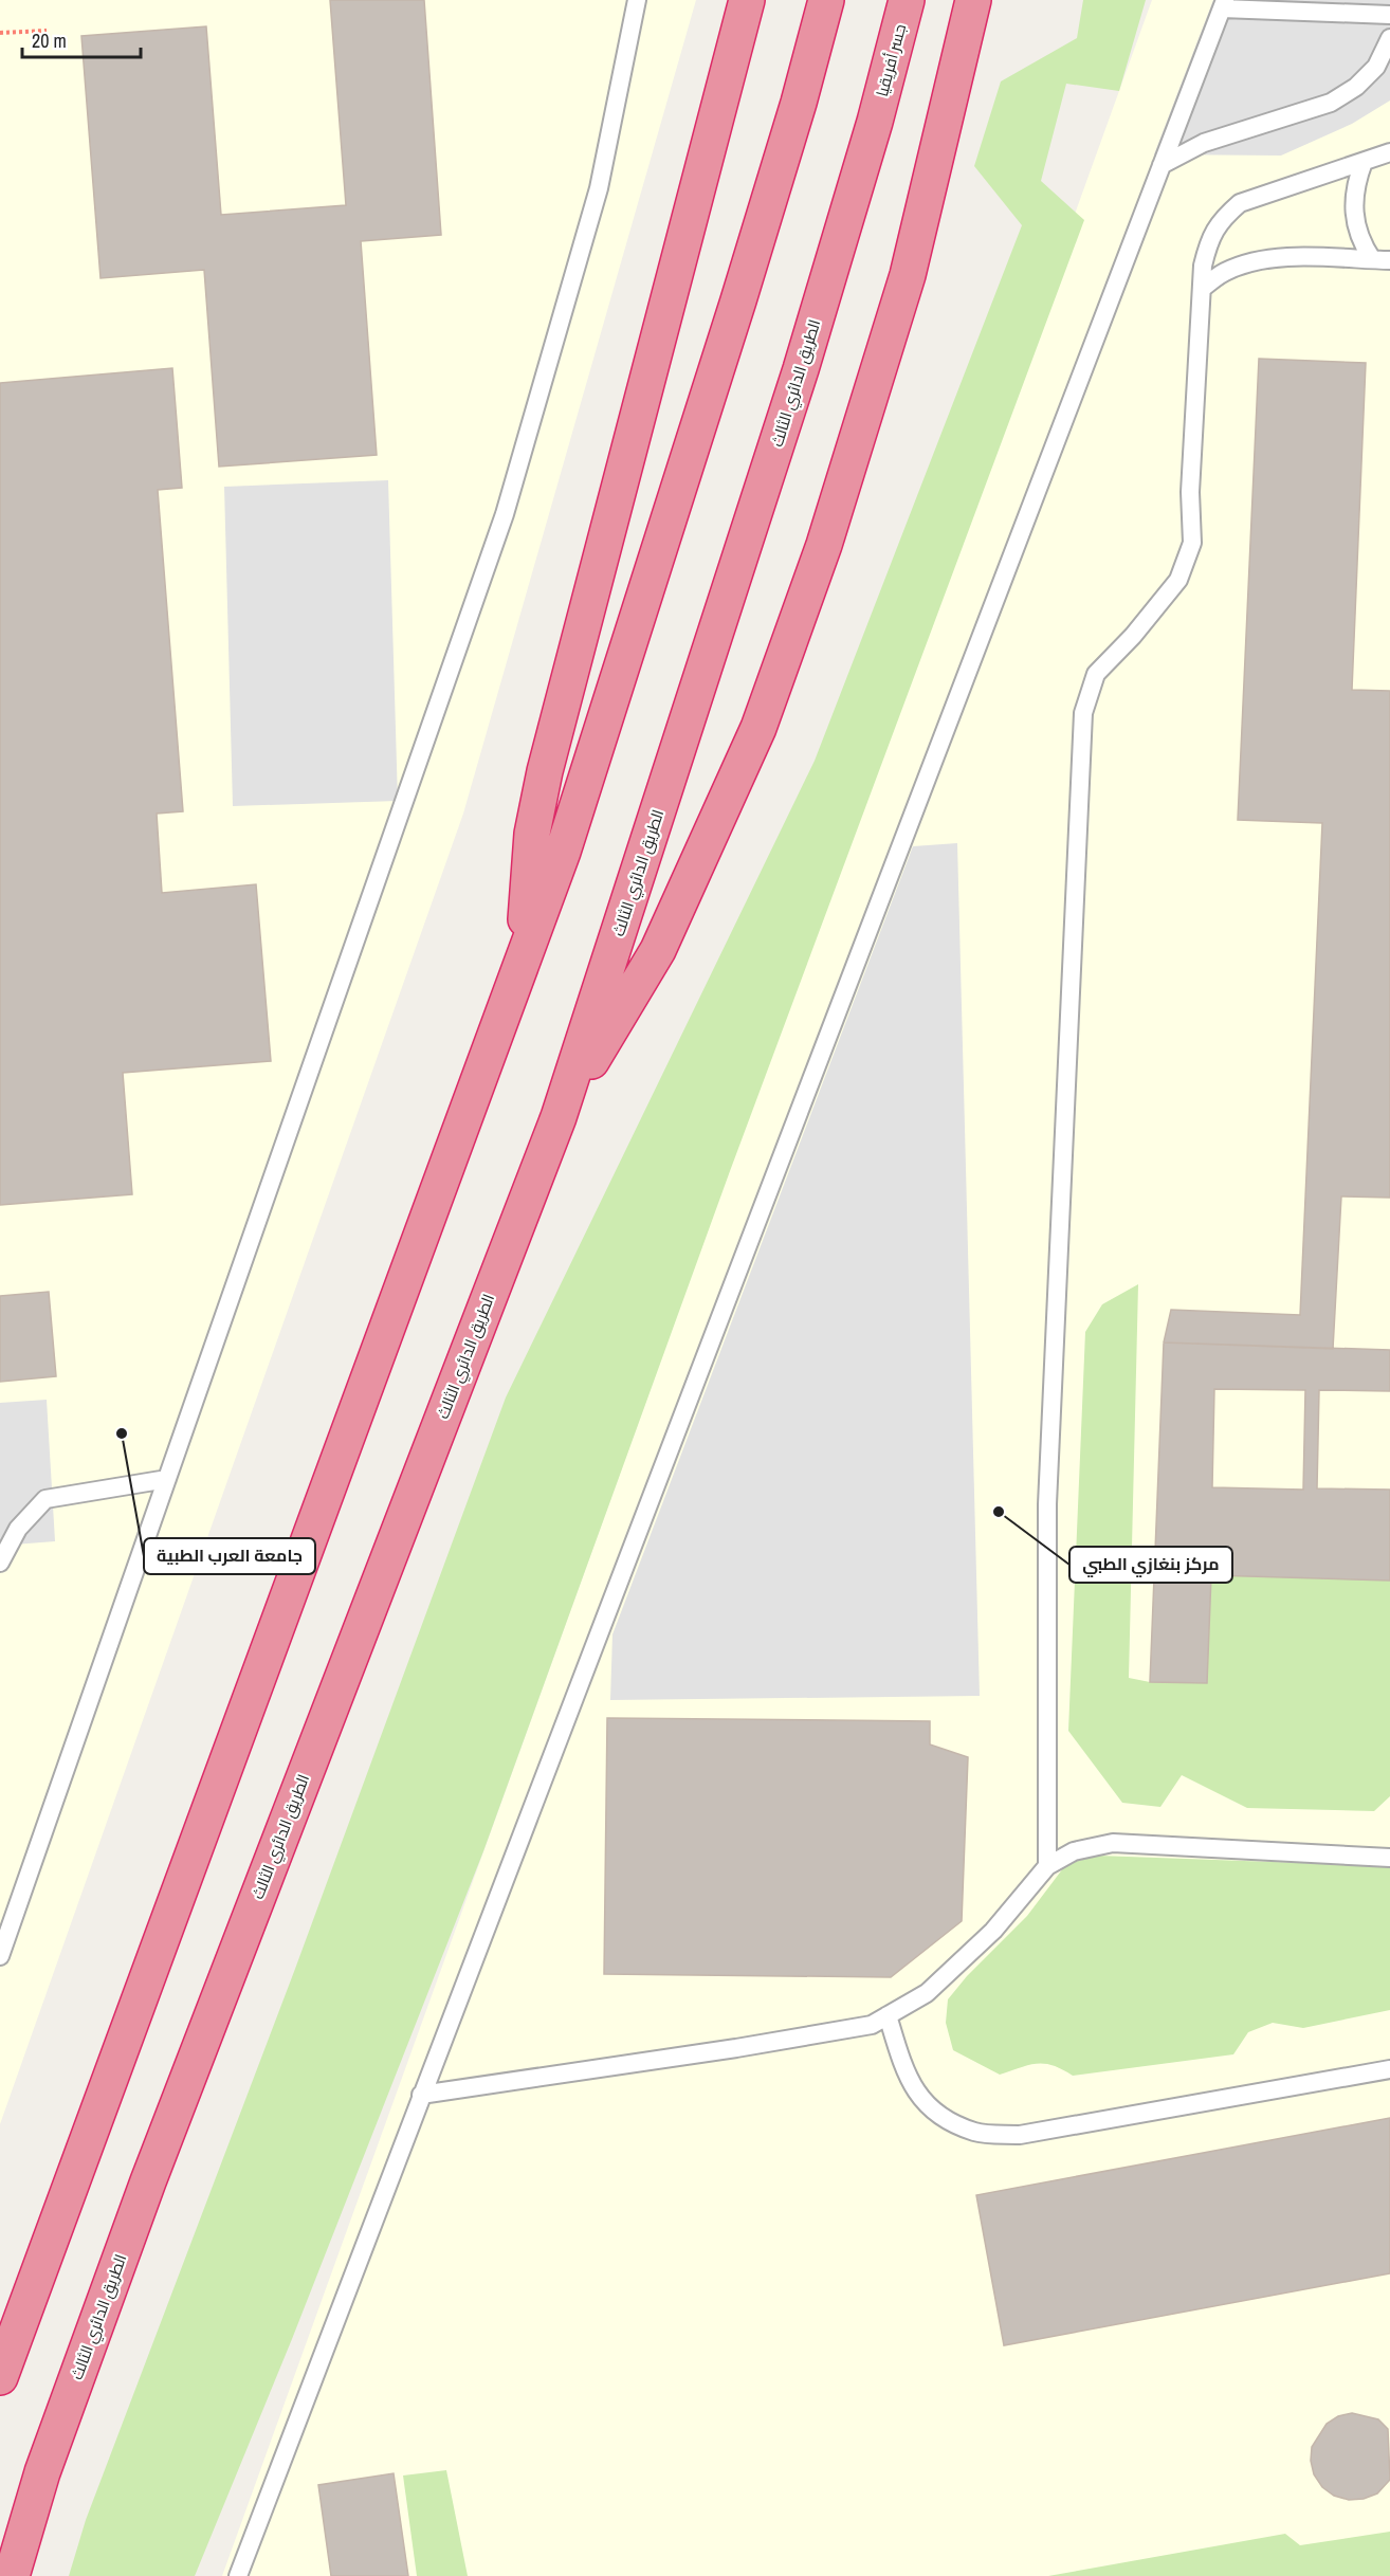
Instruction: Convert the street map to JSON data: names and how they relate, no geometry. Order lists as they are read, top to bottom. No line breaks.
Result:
{"streets":{"highway":["جسر أفريقيا","الطريق الدائري الثالث"]},"crossings":[["جسر أفريقيا","الطريق الدائري الثالث"]],"places":["جامعة العرب الطبية","مركز بنغازي الطبي"],"scale_bar":"20 m"}
